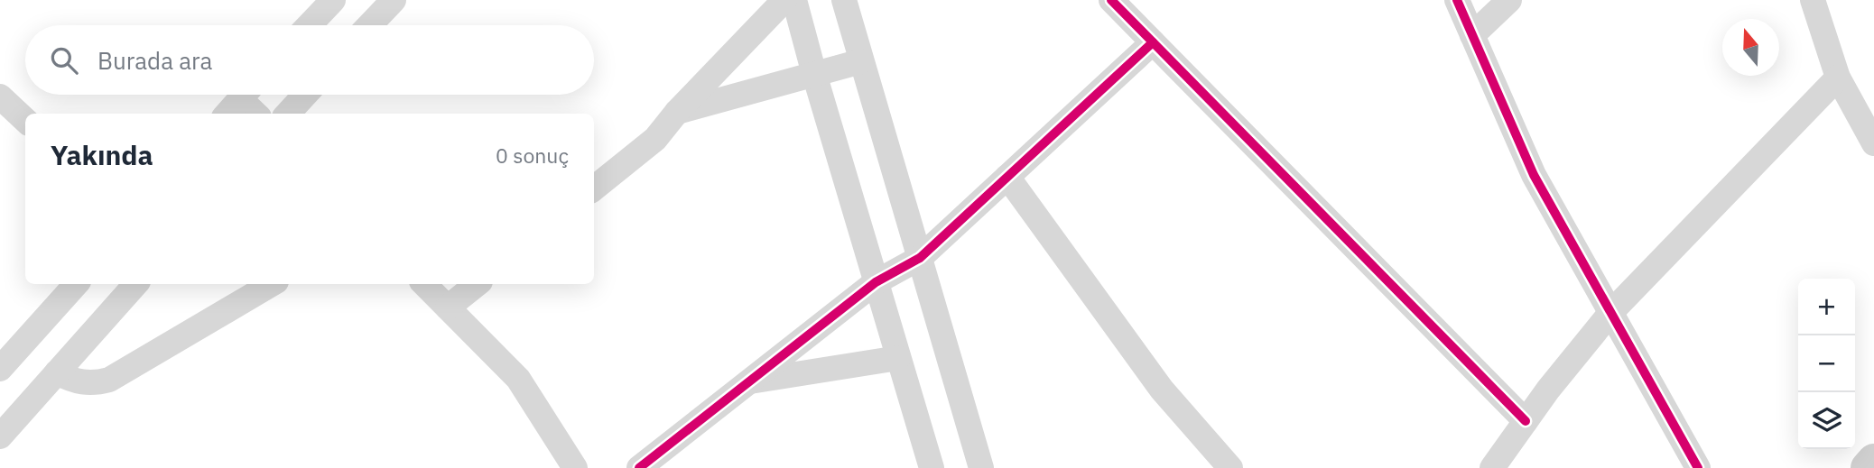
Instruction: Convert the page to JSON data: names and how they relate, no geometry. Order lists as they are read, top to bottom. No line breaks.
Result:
{"north":"top","page":{"search":"Burada ara","heading":["Yakında","0 sonuç"],"map_buttons":["+","−"]}}
